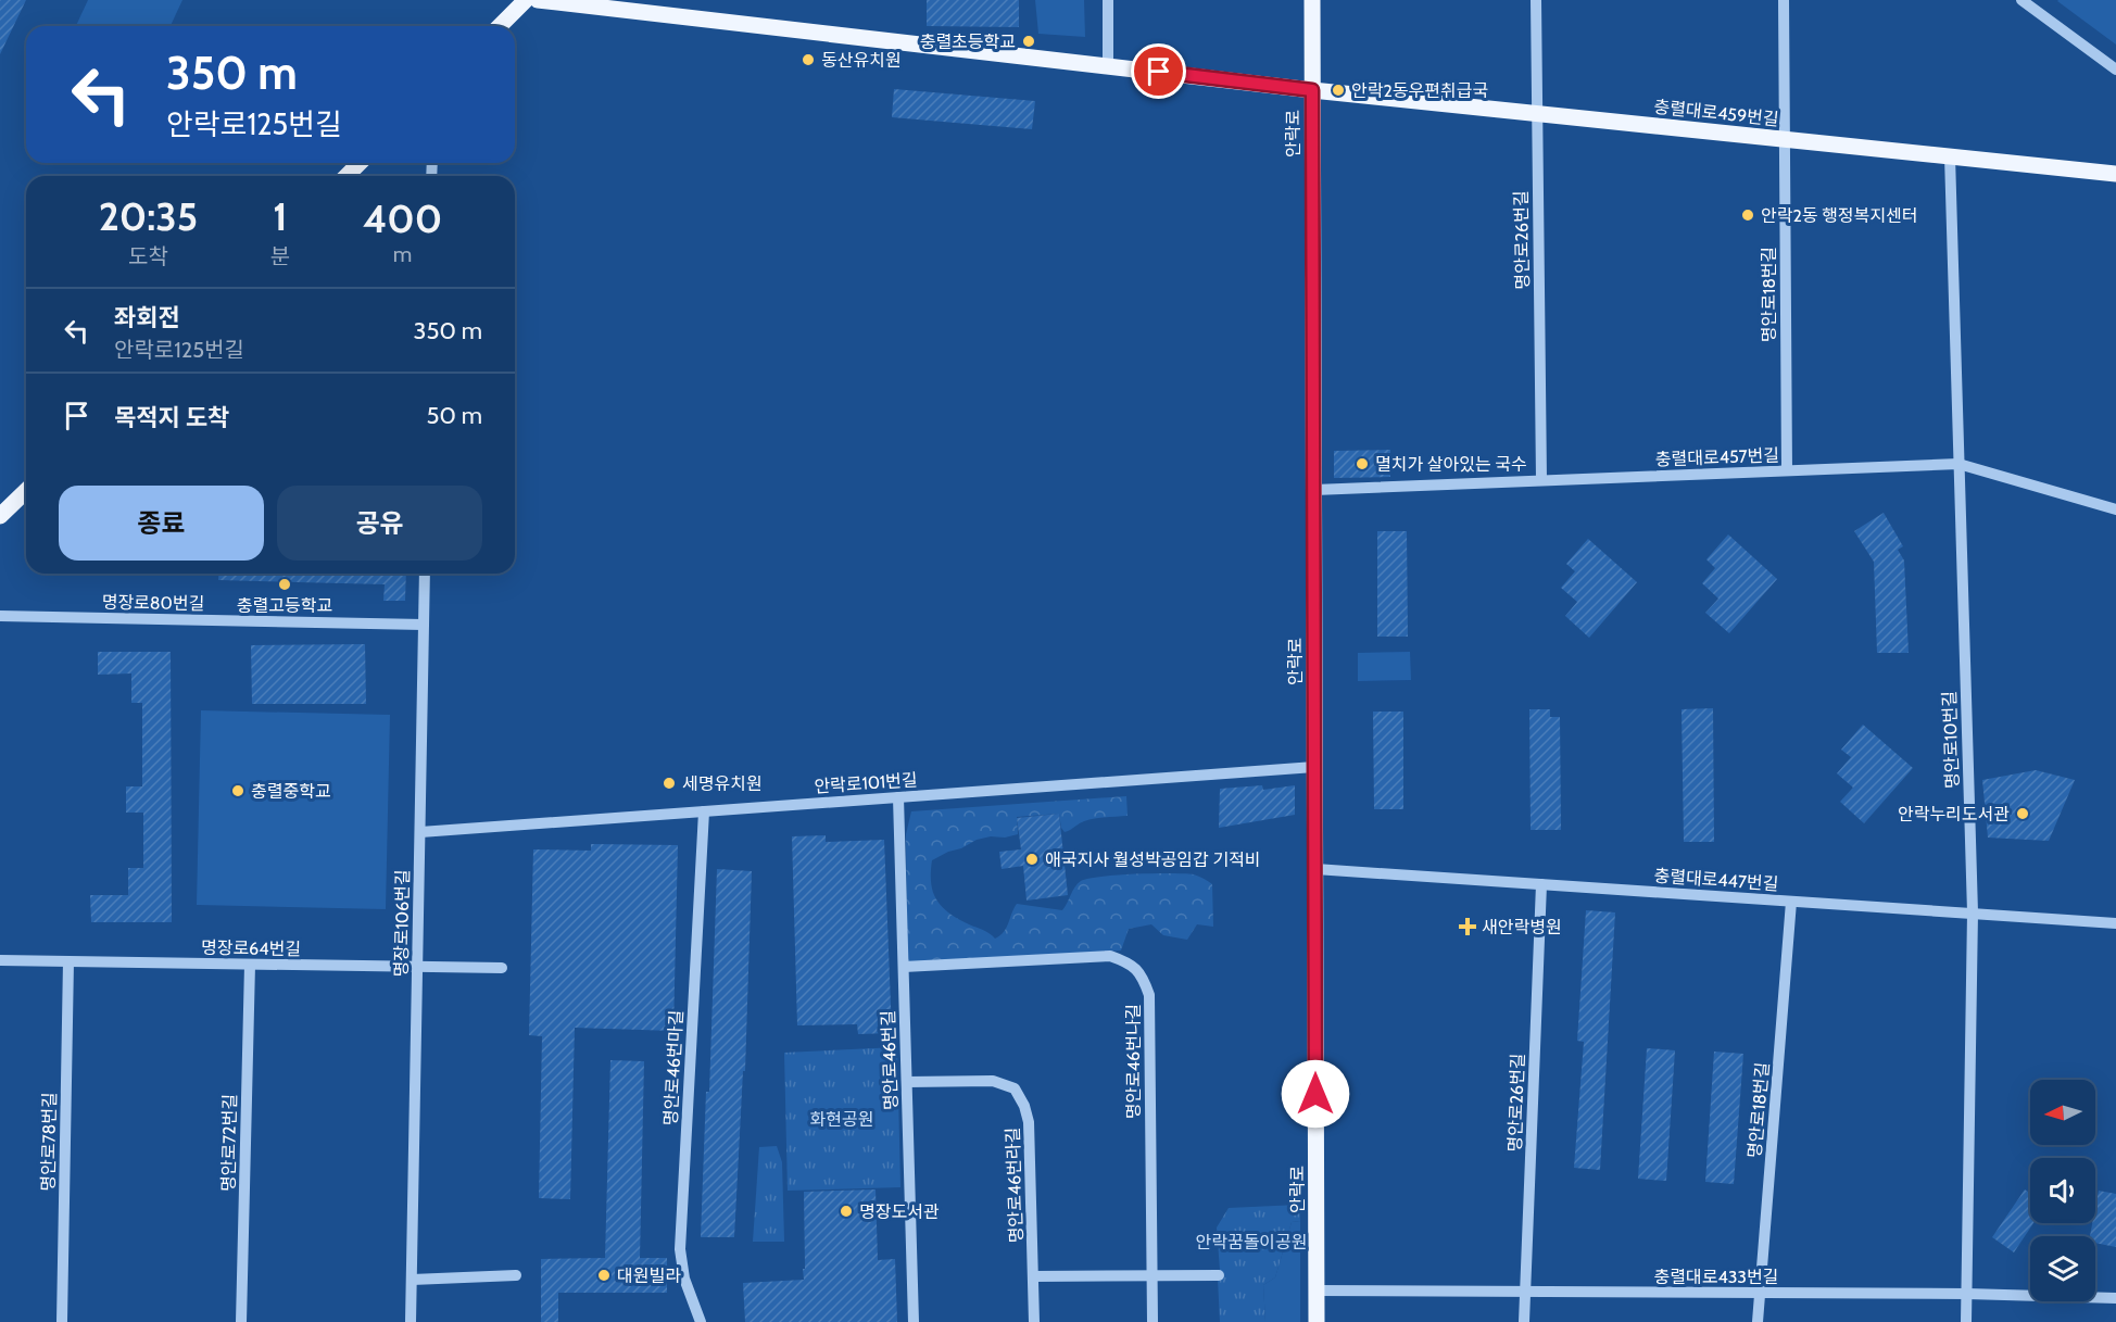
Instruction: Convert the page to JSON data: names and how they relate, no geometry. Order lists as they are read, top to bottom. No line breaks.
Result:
{"streets":{"main road":["충렬대로459번길","안락로"],"street":["명안로26번길","명안로18번길","충렬대로457번길","명장로80번길","명안로10번길","안락로101번길","충렬대로447번길","명장로106번길","명장로64번길","명안로46번길","명안로46번나길","명안로46번마길","명안로78번길","명안로72번길","명안로46번라길","충렬대로433번길"]},"crossings":[["충렬대로459번길","안락로"],["충렬대로459번길","명안로26번길"],["충렬대로459번길","명안로18번길"],["충렬대로459번길","명안로10번길"],["안락로","충렬대로457번길"],["안락로","안락로101번길"],["안락로","충렬대로447번길"],["안락로","충렬대로433번길"],["명안로26번길","충렬대로457번길"],["명안로26번길","충렬대로447번길"],["명안로26번길","충렬대로433번길"],["명안로18번길","충렬대로457번길"],["명안로18번길","충렬대로447번길"],["명안로18번길","충렬대로433번길"],["충렬대로457번길","명안로10번길"],["명장로80번길","명장로106번길"],["명안로10번길","충렬대로447번길"],["명안로10번길","충렬대로433번길"],["안락로101번길","명장로106번길"],["안락로101번길","명안로46번길"],["안락로101번길","명안로46번마길"],["명장로106번길","명장로64번길"],["명장로64번길","명안로78번길"],["명장로64번길","명안로72번길"],["명안로46번길","명안로46번나길"],["명안로46번길","명안로46번라길"]],"parks":["화현공원","안락꿈돌이공원"],"places":{"other":["충렬초등학교","동산유치원","안락2동우편취급국","안락2동 행정복지센터","멸치가 살아있는 국수","충렬고등학교","세명유치원","충렬중학교","안락누리도서관","애국지사 월성박공임갑 기적비","명장도서관","대원빌라"],"health":["새안락병원"]},"north":"left","page":{"turn":["350 m","안락로125번길"],"eta":["20:35","도착","1","분","400","m"],"list":[{"name":"좌회전","note":"안락로125번길","value":"350 m"},{"name":"목적지 도착","value":"50 m"}],"buttons":["종료","공유"]}}
